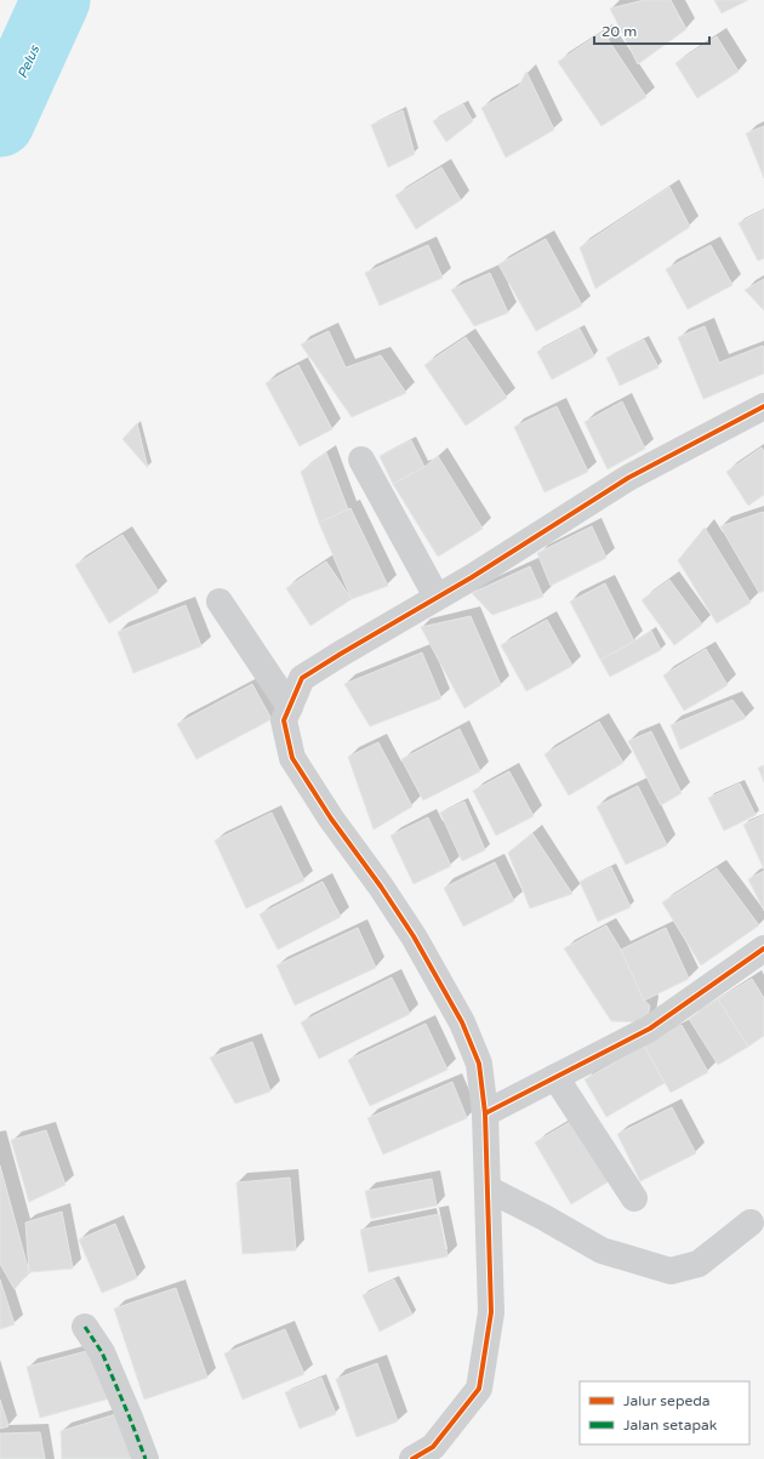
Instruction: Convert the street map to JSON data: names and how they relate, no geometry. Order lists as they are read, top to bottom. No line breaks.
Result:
{"water":["Pelus"],"legend":["Jalur sepeda","Jalan setapak"],"scale_bar":"20 m"}
